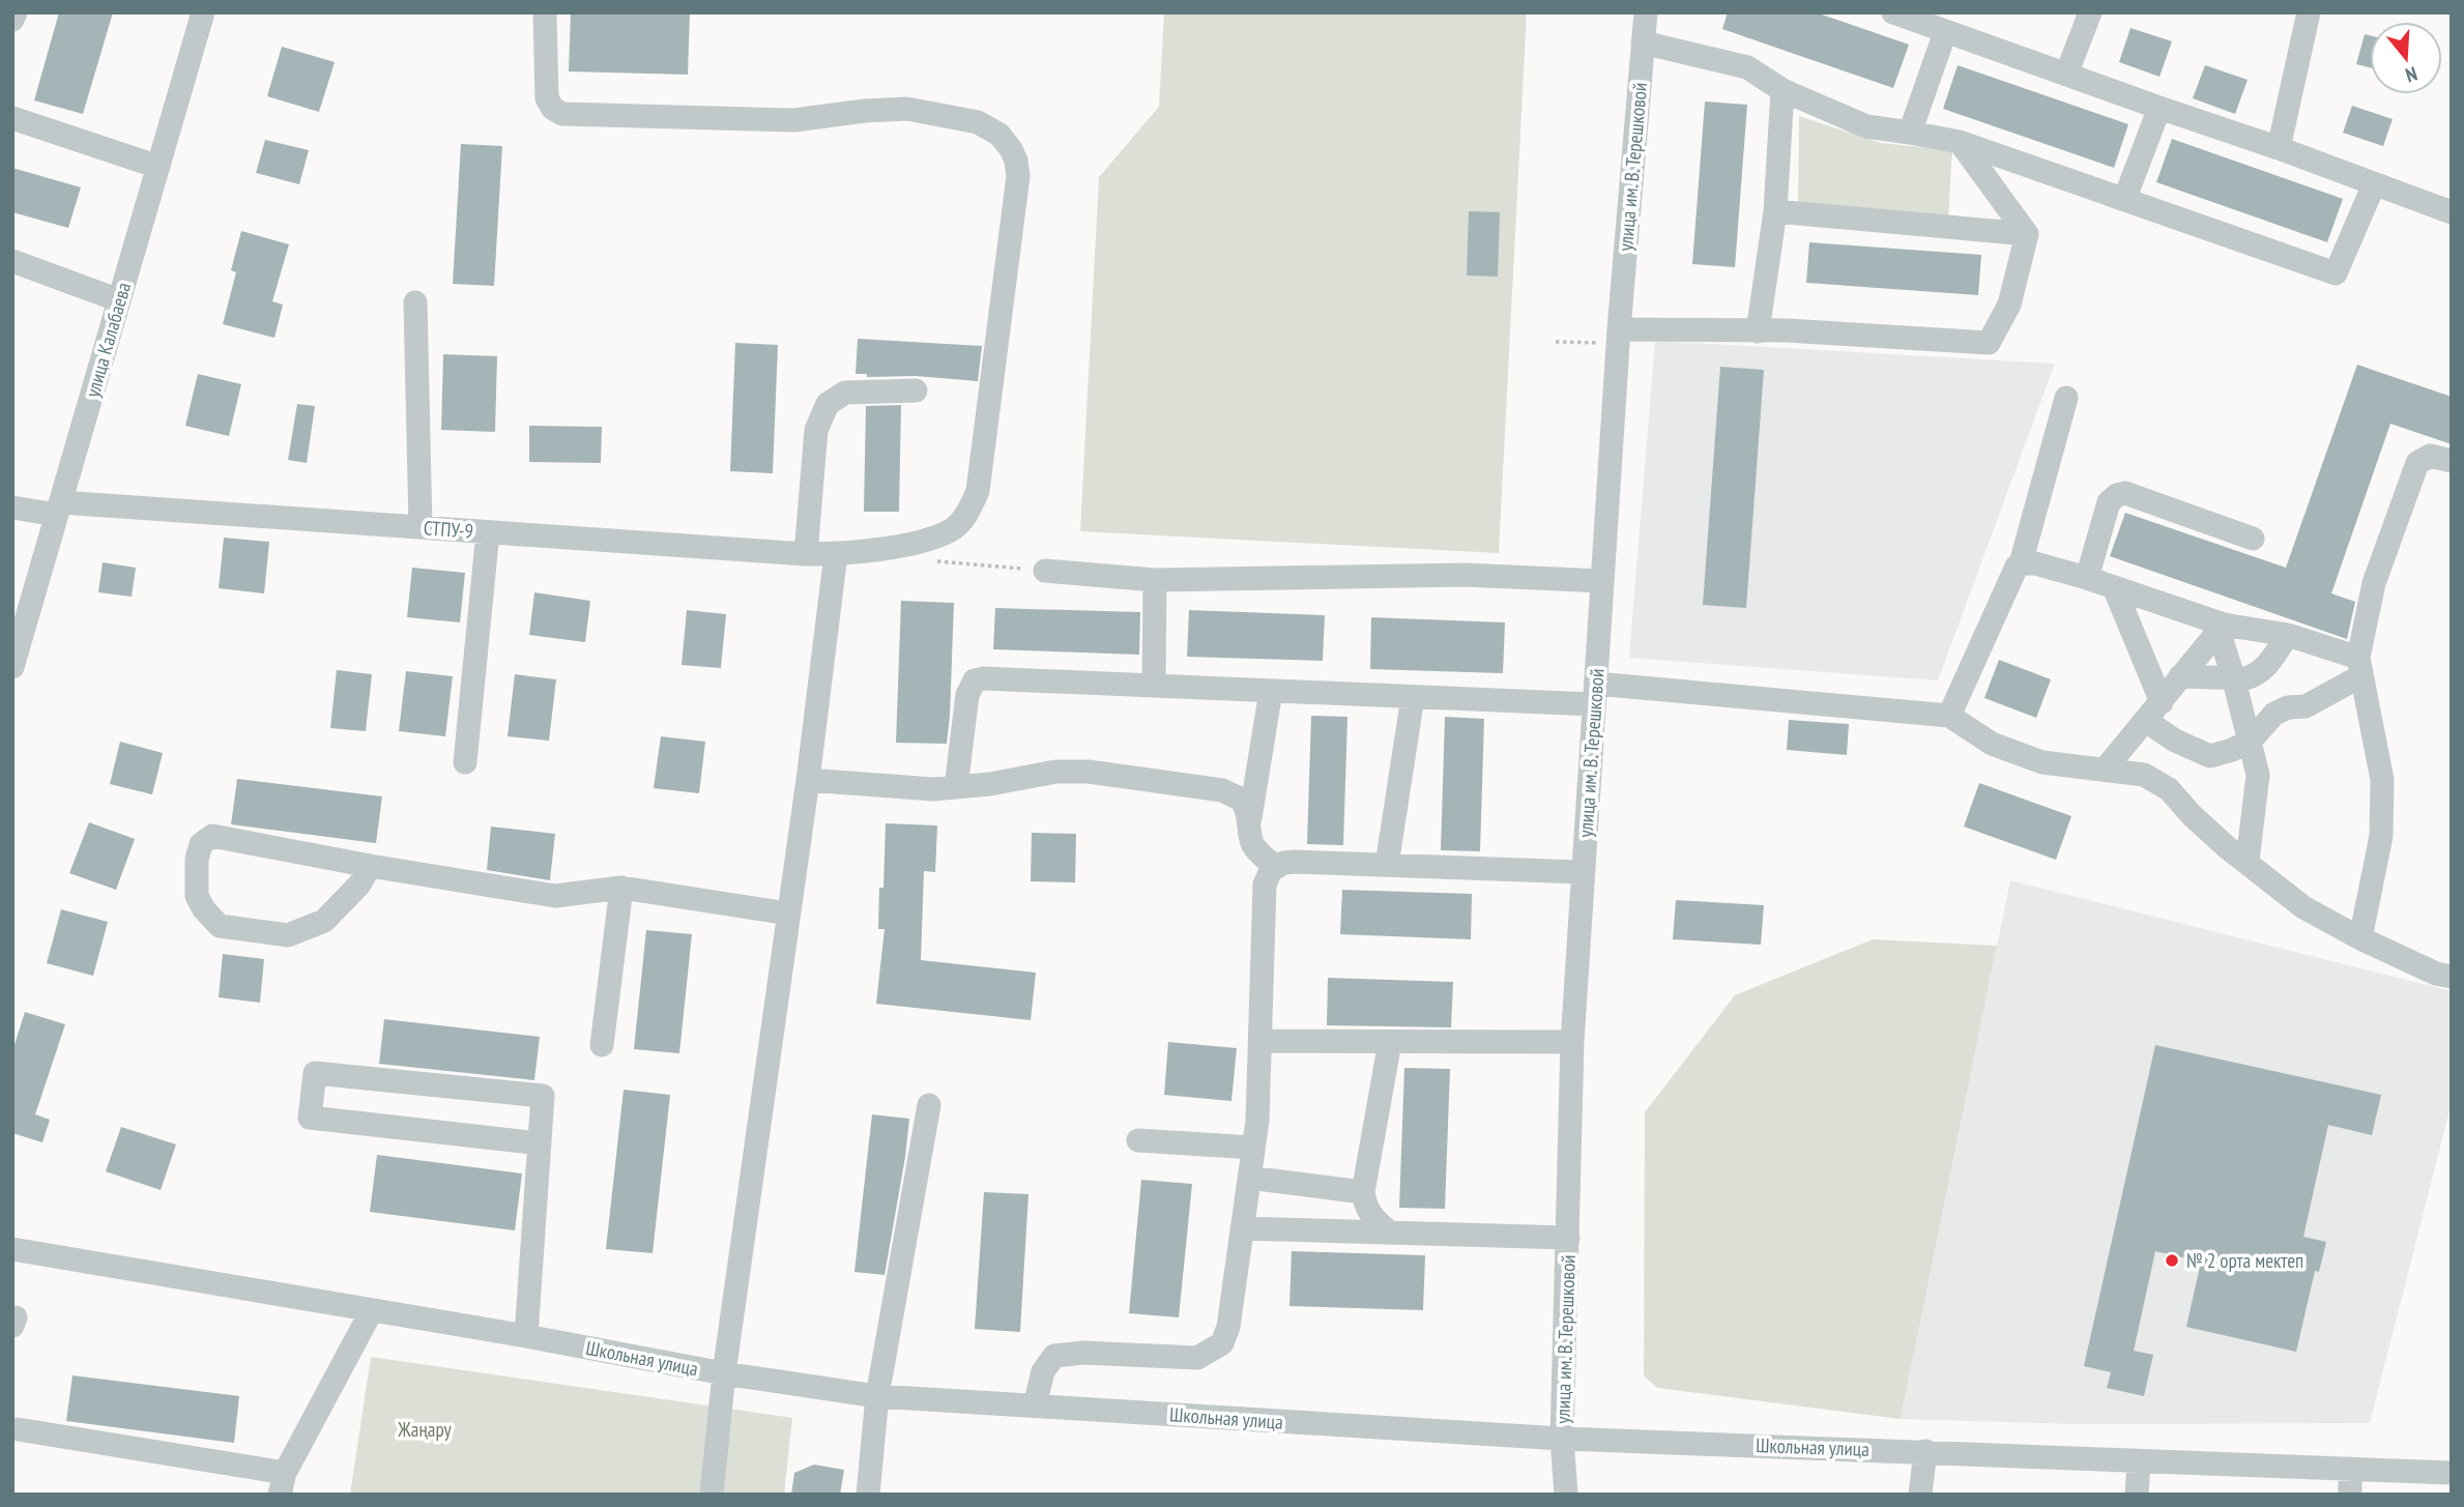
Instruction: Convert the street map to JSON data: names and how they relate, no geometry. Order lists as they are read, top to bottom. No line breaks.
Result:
{"streets":{"street":["улица им. В. Терешковой","улица Калабаева","СТПУ-9","Школьная улица"]},"crossings":[["улица им. В. Терешковой","Школьная улица"],["улица Калабаева","СТПУ-9"]],"parks":["Жаңару"],"places":["№ 2 орта мектеп"],"north":"bottom"}
